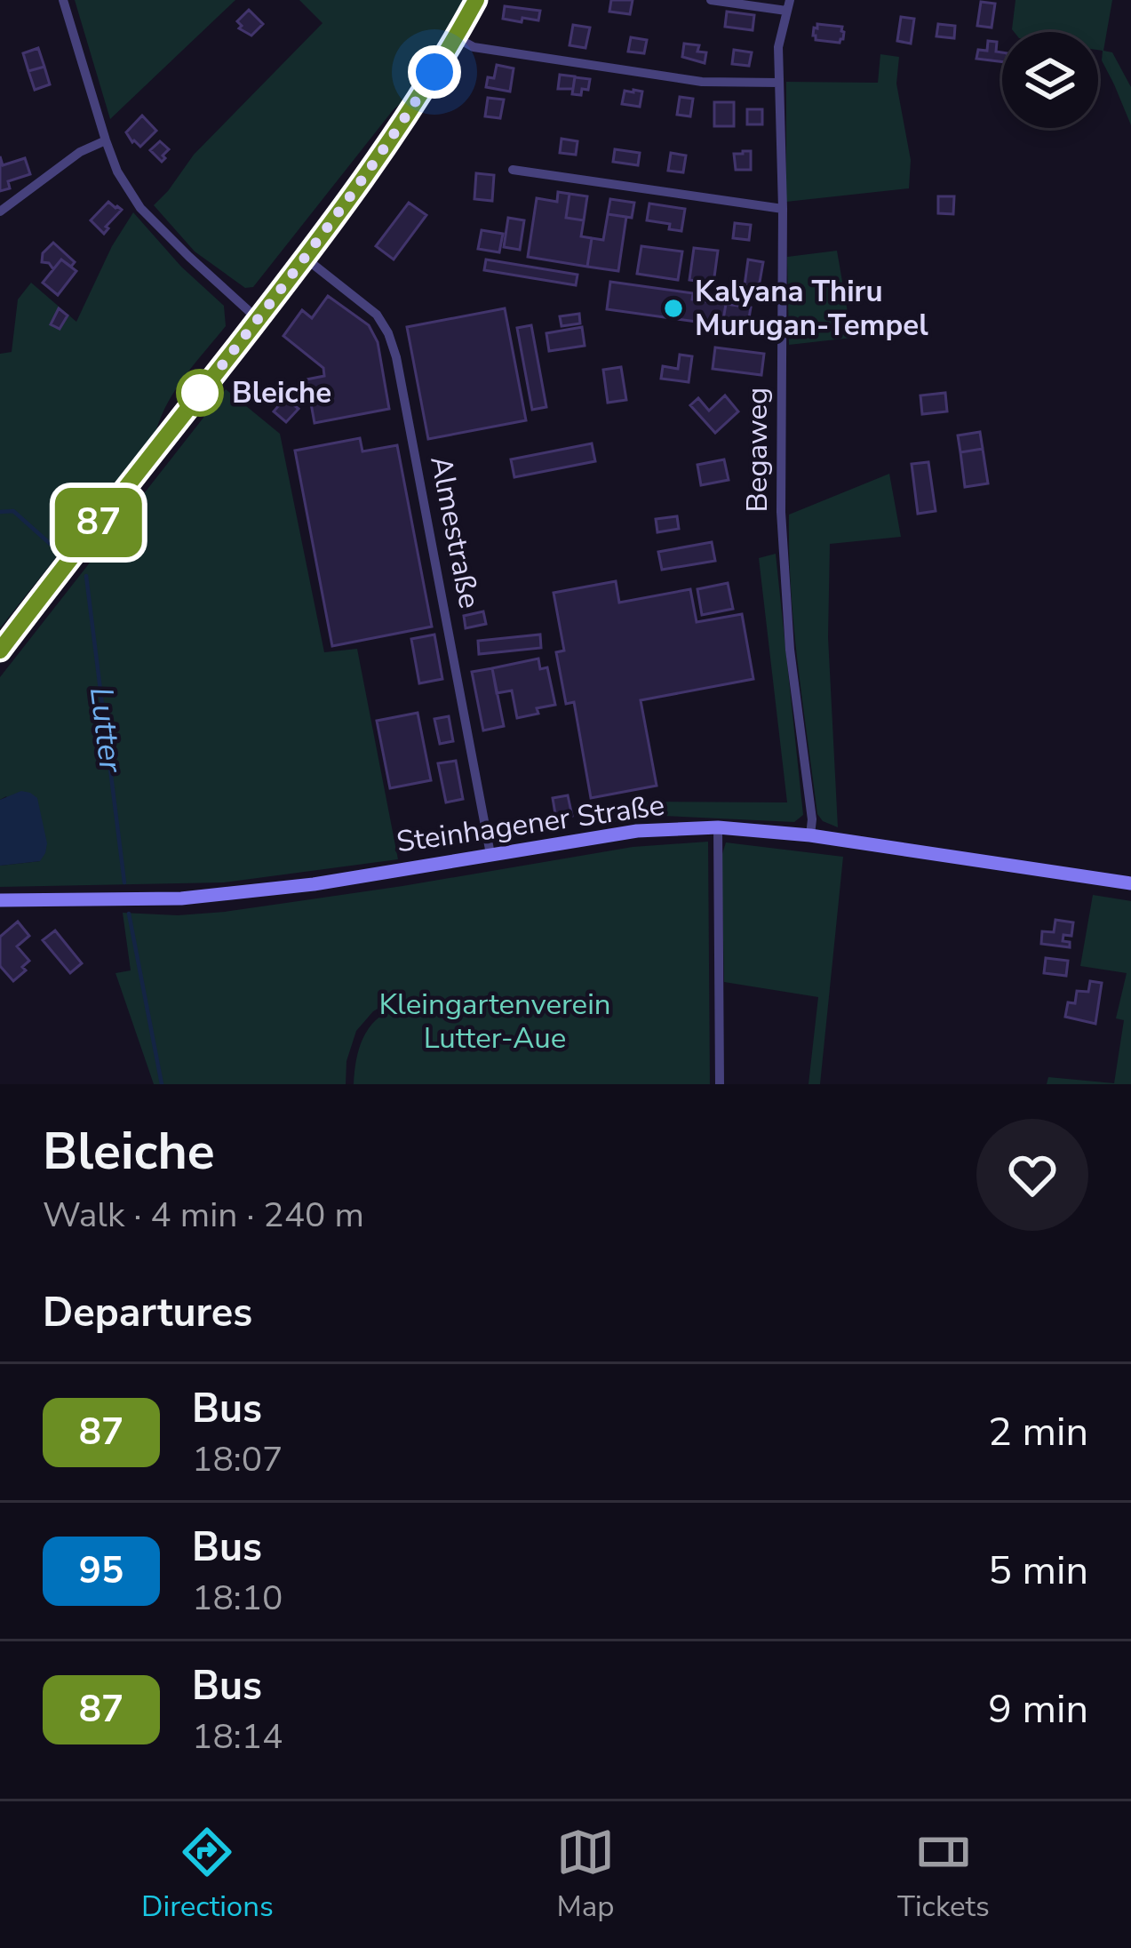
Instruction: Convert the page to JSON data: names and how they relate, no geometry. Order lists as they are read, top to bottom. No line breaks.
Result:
{"streets":{"main road":["Steinhagener Straße"],"street":["Begaweg","Almestraße"]},"crossings":[["Begaweg","Steinhagener Straße"],["Almestraße","Steinhagener Straße"]],"water":["Lutter"],"parks":["Kleingartenverein Lutter-Aue"],"places":["Kalyana Thiru Murugan-Tempel","Bleiche"],"lines":["bus line 87"],"page":{"on_map":"87","heading":[["Bleiche","Walk · 4 min · 240 m"],"Departures"],"list":[{"mark":"87","name":"Bus","note":"18:07","value":"2 min"},{"mark":"95","name":"Bus","note":"18:10","value":"5 min"},{"mark":"87","name":"Bus","note":"18:14","value":"9 min"}],"tabs":["Directions","Map","Tickets"]}}
